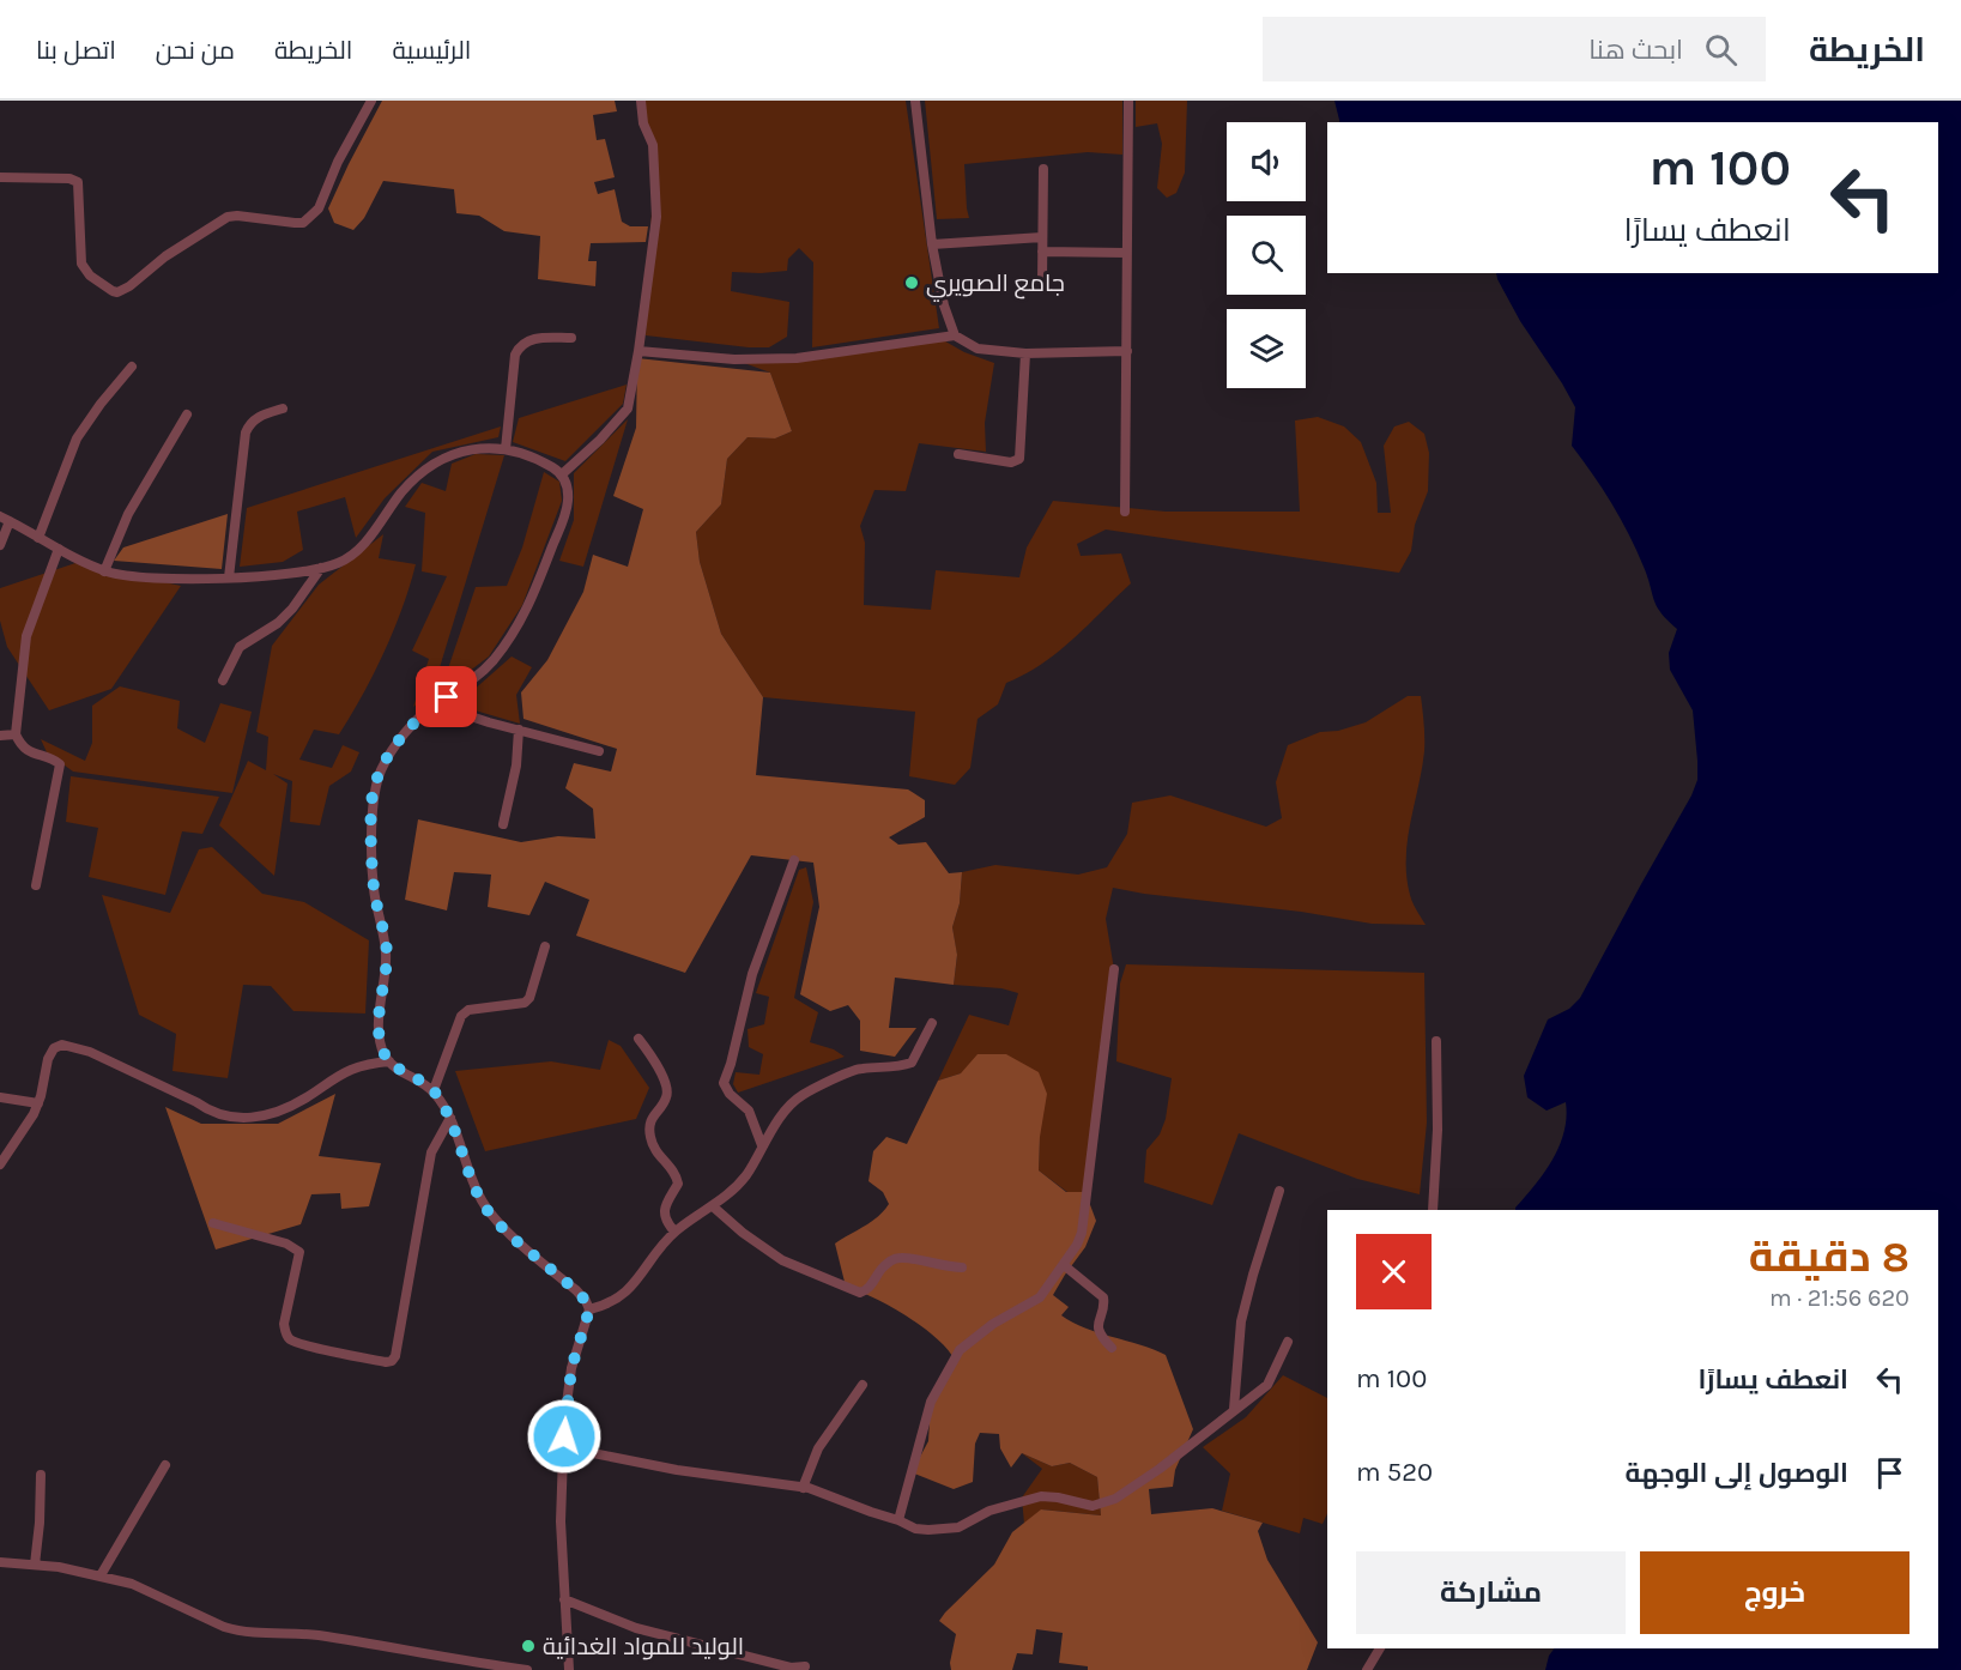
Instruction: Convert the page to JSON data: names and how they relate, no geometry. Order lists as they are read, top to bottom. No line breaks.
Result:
{"places":["جامع الصويري","الوليد للمواد الغدائية"],"page":{"header":"الخريطة","search":"ابحث هنا","nav":["الرئيسية","الخريطة","من نحن","اتصل بنا"],"turn":["100 m","انعطف يسارًا"],"heading":["8 دقيقة","620 m · 21:56"],"list":[{"name":"انعطف يسارًا","value":"100 m"},{"name":"الوصول إلى الوجهة","value":"520 m"}],"buttons":["خروج","مشاركة"]}}
